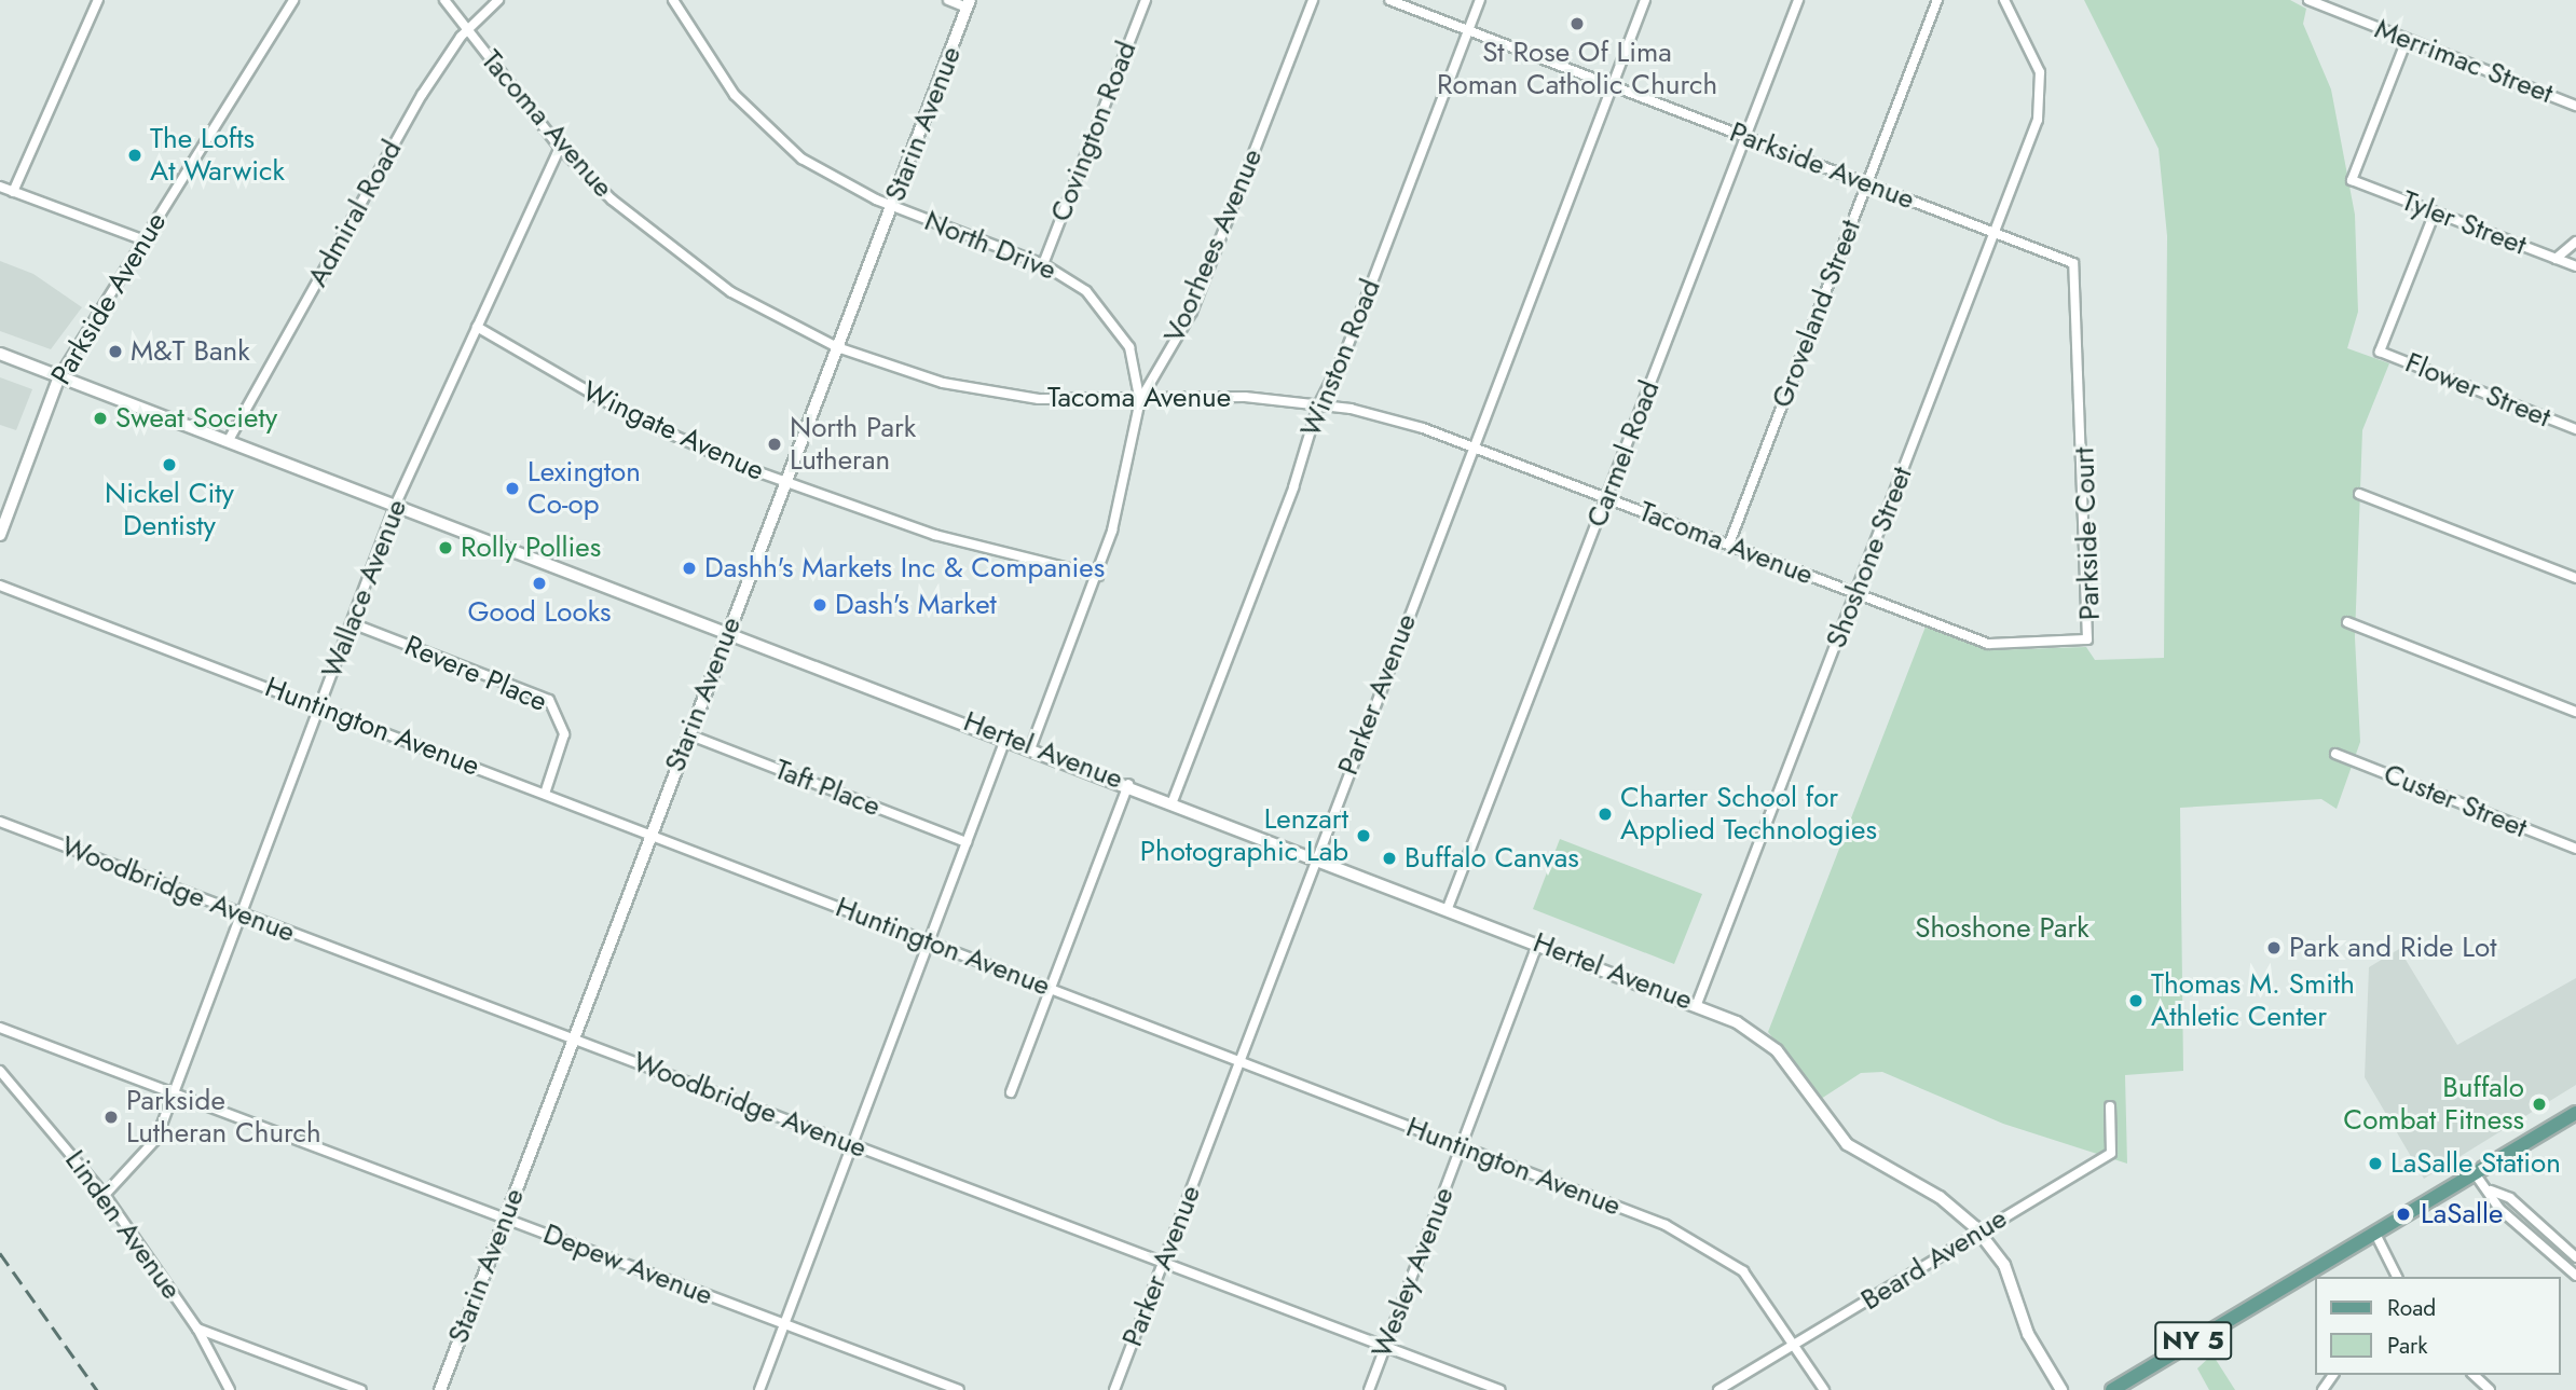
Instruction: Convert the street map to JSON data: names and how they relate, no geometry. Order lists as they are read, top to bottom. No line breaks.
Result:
{"streets":{"main road":["NY 5"],"street":["Merrimac Street","Tacoma Avenue","Starin Avenue","Covington Road","Parkside Avenue","Admiral Road","Tyler Street","North Drive","Voorhees Avenue","Groveland Street","Winston Road","Flower Street","Wingate Avenue","Carmel Road","Parkside Court","Shoshone Street","Wallace Avenue","Revere Place","Parker Avenue","Huntington Avenue","Hertel Avenue","Taft Place","Custer Street","Woodbridge Avenue","Linden Avenue","Beard Avenue","Depew Avenue","Wesley Avenue"]},"crossings":[["Merrimac Street","Tyler Street"],["Tacoma Avenue","Starin Avenue"],["Tacoma Avenue","Admiral Road"],["Tacoma Avenue","North Drive"],["Tacoma Avenue","Voorhees Avenue"],["Tacoma Avenue","Groveland Street"],["Tacoma Avenue","Winston Road"],["Tacoma Avenue","Carmel Road"],["Tacoma Avenue","Parkside Court"],["Tacoma Avenue","Shoshone Street"],["Tacoma Avenue","Wallace Avenue"],["Tacoma Avenue","Parker Avenue"],["Starin Avenue","North Drive"],["Starin Avenue","Wingate Avenue"],["Starin Avenue","Huntington Avenue"],["Starin Avenue","Hertel Avenue"],["Starin Avenue","Taft Place"],["Starin Avenue","Woodbridge Avenue"],["Starin Avenue","Depew Avenue"],["Covington Road","North Drive"],["Parkside Avenue","Groveland Street"],["Parkside Avenue","Winston Road"],["Parkside Avenue","Carmel Road"],["Parkside Avenue","Parkside Court"],["Parkside Avenue","Shoshone Street"],["Parkside Avenue","Parker Avenue"],["Parkside Avenue","Hertel Avenue"],["Admiral Road","Hertel Avenue"],["Tyler Street","Flower Street"],["North Drive","Voorhees Avenue"],["Voorhees Avenue","Wingate Avenue"],["Voorhees Avenue","Hertel Avenue"],["Winston Road","Hertel Avenue"],["Wingate Avenue","Wallace Avenue"],["Carmel Road","Hertel Avenue"],["Parkside Court","Shoshone Street"],["Shoshone Street","Hertel Avenue"],["Wallace Avenue","Revere Place"],["Wallace Avenue","Huntington Avenue"],["Wallace Avenue","Hertel Avenue"],["Wallace Avenue","Woodbridge Avenue"],["Wallace Avenue","Linden Avenue"],["Wallace Avenue","Depew Avenue"],["Revere Place","Huntington Avenue"],["Parker Avenue","Huntington Avenue"],["Parker Avenue","Hertel Avenue"],["Parker Avenue","Woodbridge Avenue"],["Huntington Avenue","Beard Avenue"],["Huntington Avenue","Wesley Avenue"],["Hertel Avenue","Beard Avenue"],["Hertel Avenue","Wesley Avenue"],["Woodbridge Avenue","Wesley Avenue"]],"parks":["Shoshone Park"],"places":["St Rose Of Lima Roman Catholic Church","The Lofts At Warwick","M&T Bank","Sweat Society","North Park Lutheran","Nickel City Dentisty","Lexington Co-op","Rolly Pollies","Dashh's Markets Inc & Companies","Good Looks","Dash's Market","Charter School for Applied Technologies","Lenzart Photographic Lab","Buffalo Canvas","Park and Ride Lot","Thomas M. Smith Athletic Center","Buffalo Combat Fitness","Parkside Lutheran Church","LaSalle Station","LaSalle"],"legend":["Road","Park"]}
